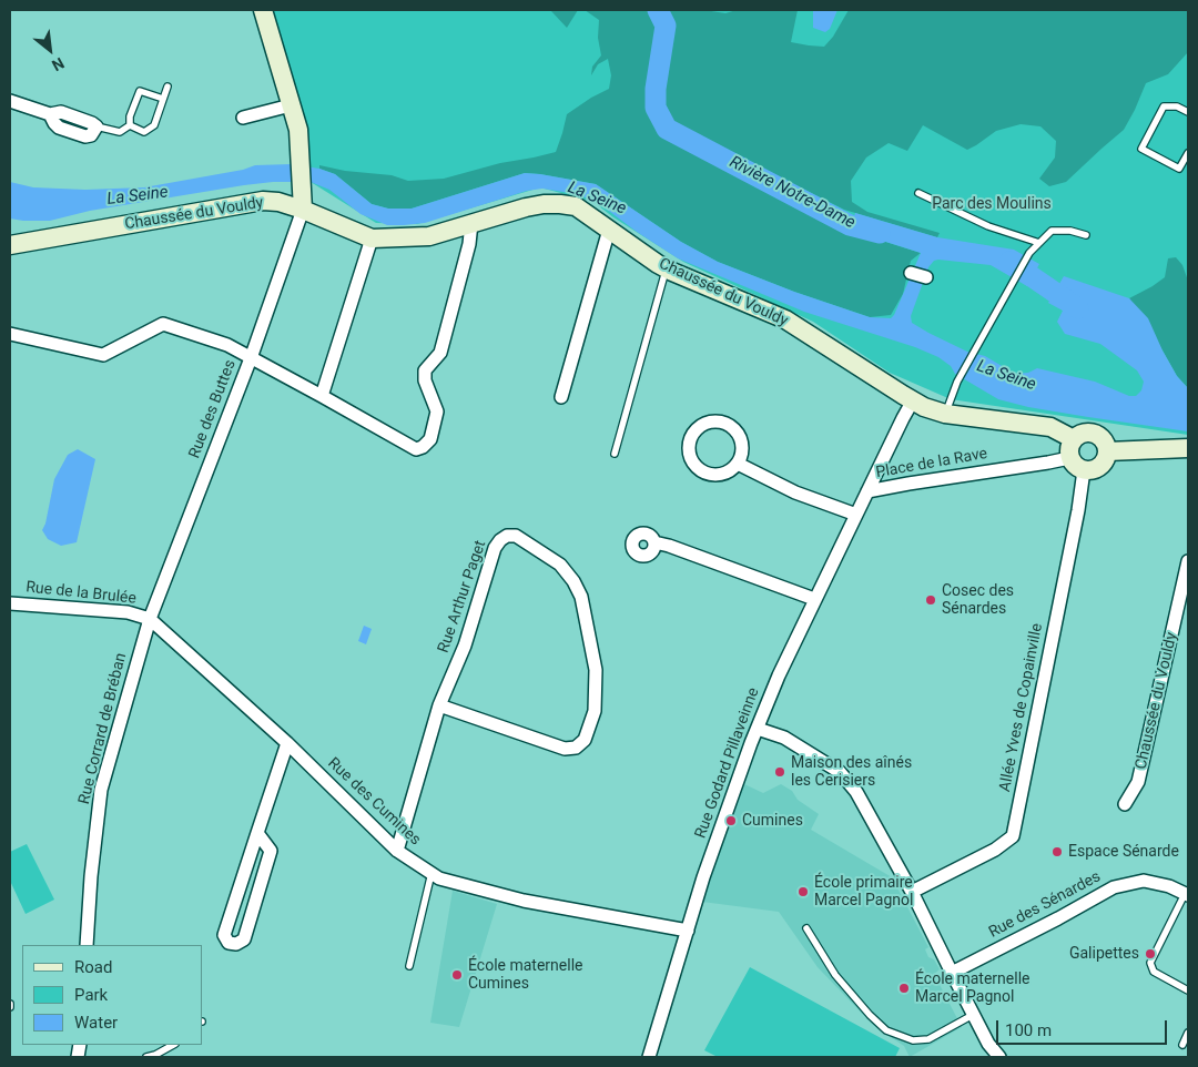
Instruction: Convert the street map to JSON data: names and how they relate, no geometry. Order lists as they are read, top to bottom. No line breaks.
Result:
{"streets":{"street":["Chaussée du Vouldy","Rue des Buttes","Place de la Rave","Rue de la Brulée","Rue Arthur Paget","Allée Yves de Copainville","Rue Corrard de Bréban","Rue Godard Pillaveinne","Rue des Cumines","Rue des Sénardes"]},"crossings":[["Chaussée du Vouldy","Rue des Buttes"],["Chaussée du Vouldy","Place de la Rave"],["Chaussée du Vouldy","Allée Yves de Copainville"],["Rue des Buttes","Rue de la Brulée"],["Rue des Buttes","Rue Corrard de Bréban"],["Rue des Buttes","Rue des Cumines"],["Place de la Rave","Allée Yves de Copainville"],["Place de la Rave","Rue Godard Pillaveinne"],["Rue de la Brulée","Rue Corrard de Bréban"],["Rue de la Brulée","Rue des Cumines"],["Rue Arthur Paget","Rue des Cumines"],["Rue Corrard de Bréban","Rue des Cumines"],["Rue Godard Pillaveinne","Rue des Cumines"]],"water":["Rivière Notre-Dame","La Seine"],"parks":["Parc des Moulins"],"places":["Cosec des Sénardes","Maison des aînés les Cerisiers","Cumines","Espace Sénarde","École primaire Marcel Pagnol","Galipettes","École maternelle Cumines","École maternelle Marcel Pagnol"],"legend":["Road","Park","Water"],"scale_bar":"100 m","north":"bottom right"}
